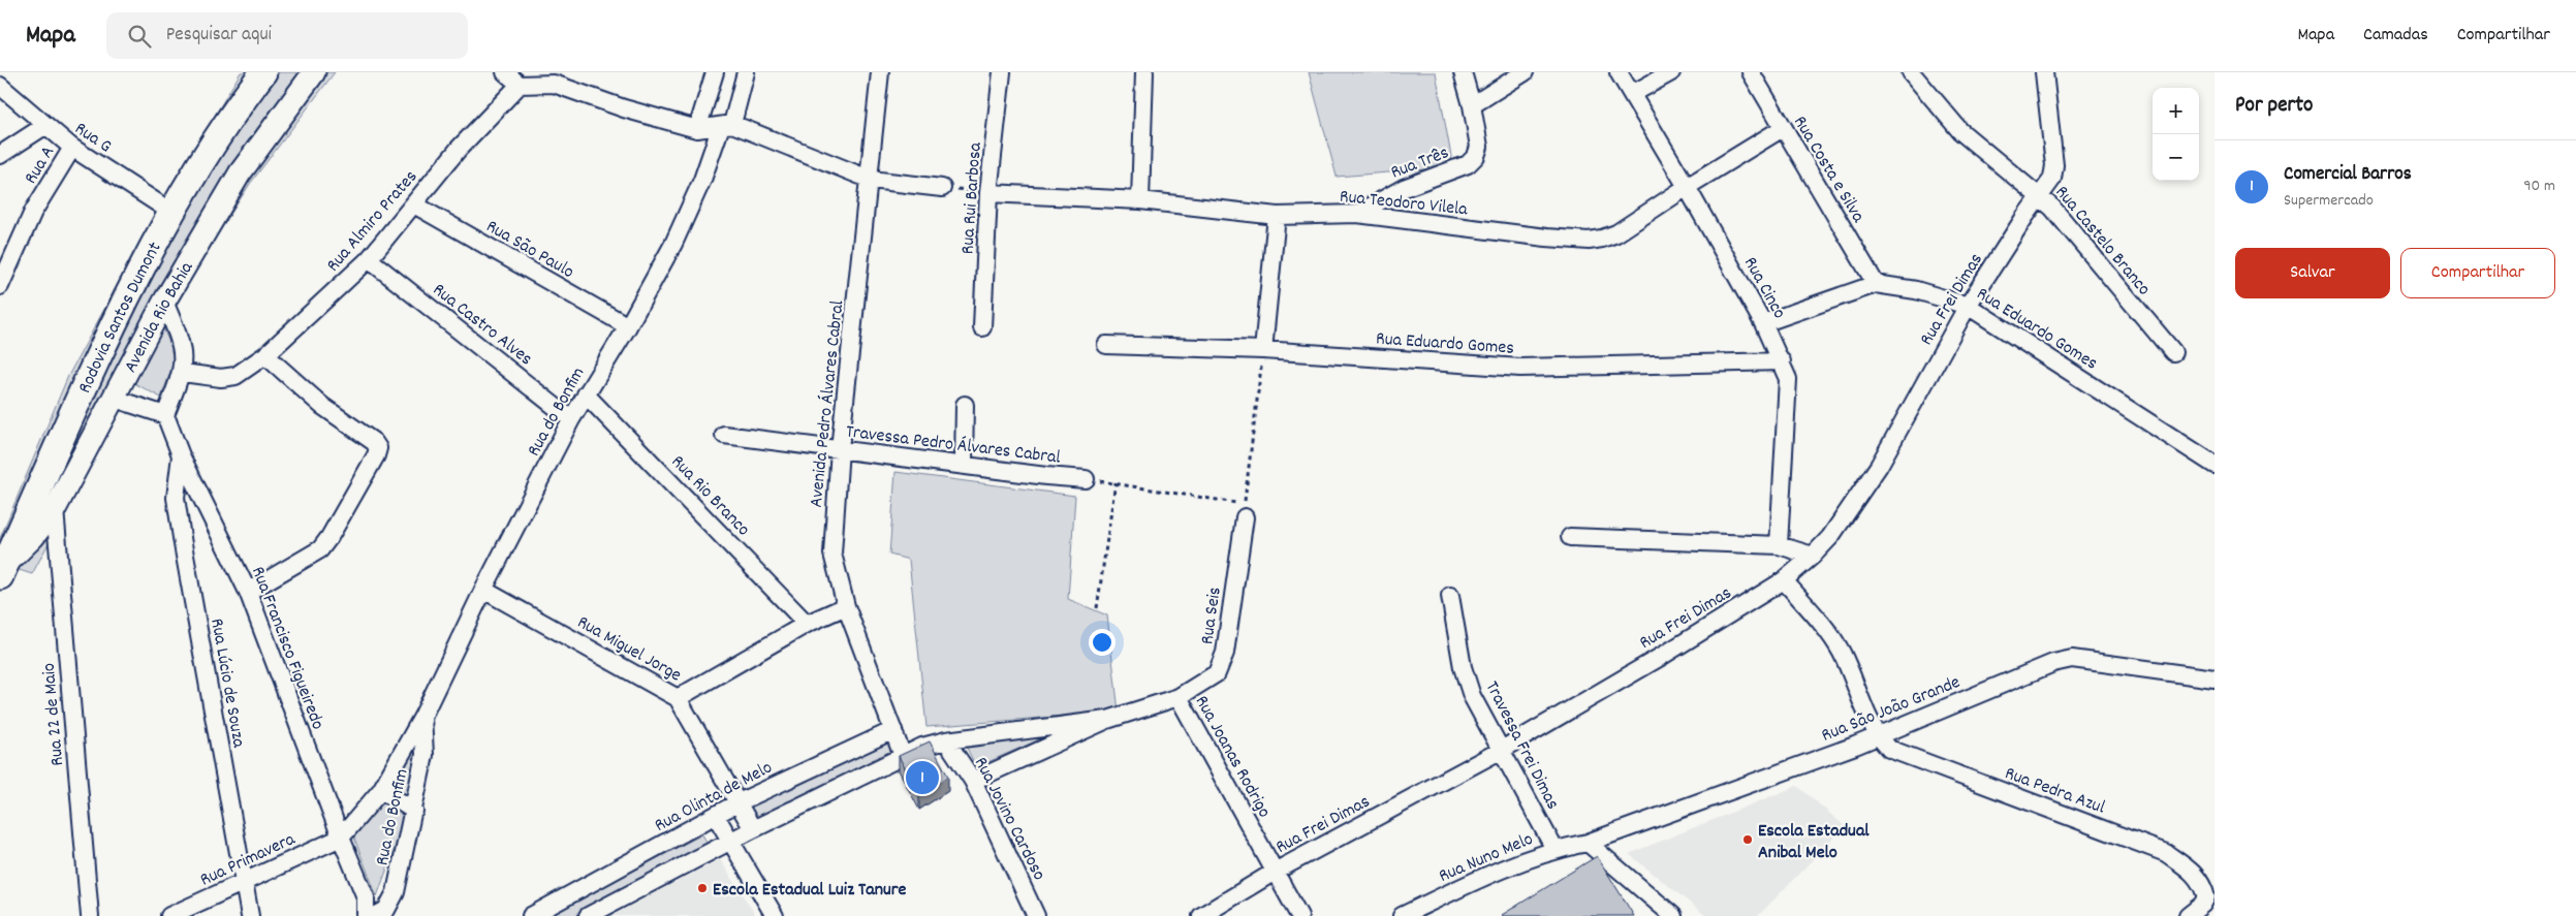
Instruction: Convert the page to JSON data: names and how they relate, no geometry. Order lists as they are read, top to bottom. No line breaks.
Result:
{"streets":{"highway":["Rodovia Santos Dumont"],"main road":["Avenida Rio Bahia"],"street":["Rua G","Rua Três","Rua A","Rua Costa e Silva","Rua Rui Barbosa","Rua Teodoro Vilela","Rua Almiro Prates","Rua Castelo Branco","Rua São Paulo","Rua Cinco","Rua Frei Dimas","Rua Castro Alves","Rua Eduardo Gomes","Avenida Pedro Álvares Cabral","Rua do Bonfim","Travessa Pedro Álvares Cabral","Rua Rio Branco","Rua Seis","Rua Francisco Figueiredo","Rua Miguel Jorge","Rua Lúcio de Souza","Rua São João Grande","Rua 22 de Maio","Travessa Frei Dimas","Rua Joanas Rodrigo","Rua Pedra Azul","Rua Olinta de Melo","Rua Jovino Cardoso","Rua Nuno Melo","Rua Primavera"]},"crossings":[["Rua G","Rua A"],["Rua G","Rodovia Santos Dumont"],["Rua Três","Rua Teodoro Vilela"],["Rua Costa e Silva","Rua Teodoro Vilela"],["Rua Costa e Silva","Rua Eduardo Gomes"],["Rua Rui Barbosa","Rua Teodoro Vilela"],["Rua Teodoro Vilela","Rua Cinco"],["Rua Almiro Prates","Rua São Paulo"],["Rua Almiro Prates","Rua Castro Alves"],["Rua Castelo Branco","Rua Frei Dimas"],["Rua São Paulo","Rua do Bonfim"],["Rua Cinco","Rua Eduardo Gomes"],["Rua Frei Dimas","Rua Eduardo Gomes"],["Rua Frei Dimas","Travessa Frei Dimas"],["Rua Frei Dimas","Rua Joanas Rodrigo"],["Avenida Rio Bahia","Rodovia Santos Dumont"],["Avenida Rio Bahia","Rua 22 de Maio"],["Rua Castro Alves","Rua do Bonfim"],["Avenida Pedro Álvares Cabral","Travessa Pedro Álvares Cabral"],["Avenida Pedro Álvares Cabral","Rua Olinta de Melo"],["Rua do Bonfim","Rua Rio Branco"],["Rua do Bonfim","Rua Francisco Figueiredo"],["Rua do Bonfim","Rua Miguel Jorge"],["Rua do Bonfim","Rua Primavera"],["Rua Seis","Rua Joanas Rodrigo"],["Rua Francisco Figueiredo","Rua Lúcio de Souza"],["Rua Francisco Figueiredo","Rua Primavera"],["Rua Miguel Jorge","Rua Olinta de Melo"],["Rua Lúcio de Souza","Rua Primavera"],["Rua São João Grande","Rua Pedra Azul"],["Rua São João Grande","Rua Nuno Melo"],["Travessa Frei Dimas","Rua Nuno Melo"]],"places":["Escola Estadual Anibal Melo","Escola Estadual Luiz Tanure"],"page":{"header":"Mapa","search":"Pesquisar aqui","nav":["Mapa","Camadas","Compartilhar"],"heading":"Por perto","map_buttons":["+","−"],"list":[{"mark":"1","name":"Comercial Barros","note":"Supermercado","value":"90 m"}],"buttons":["Salvar","Compartilhar"],"pins":"1"}}
